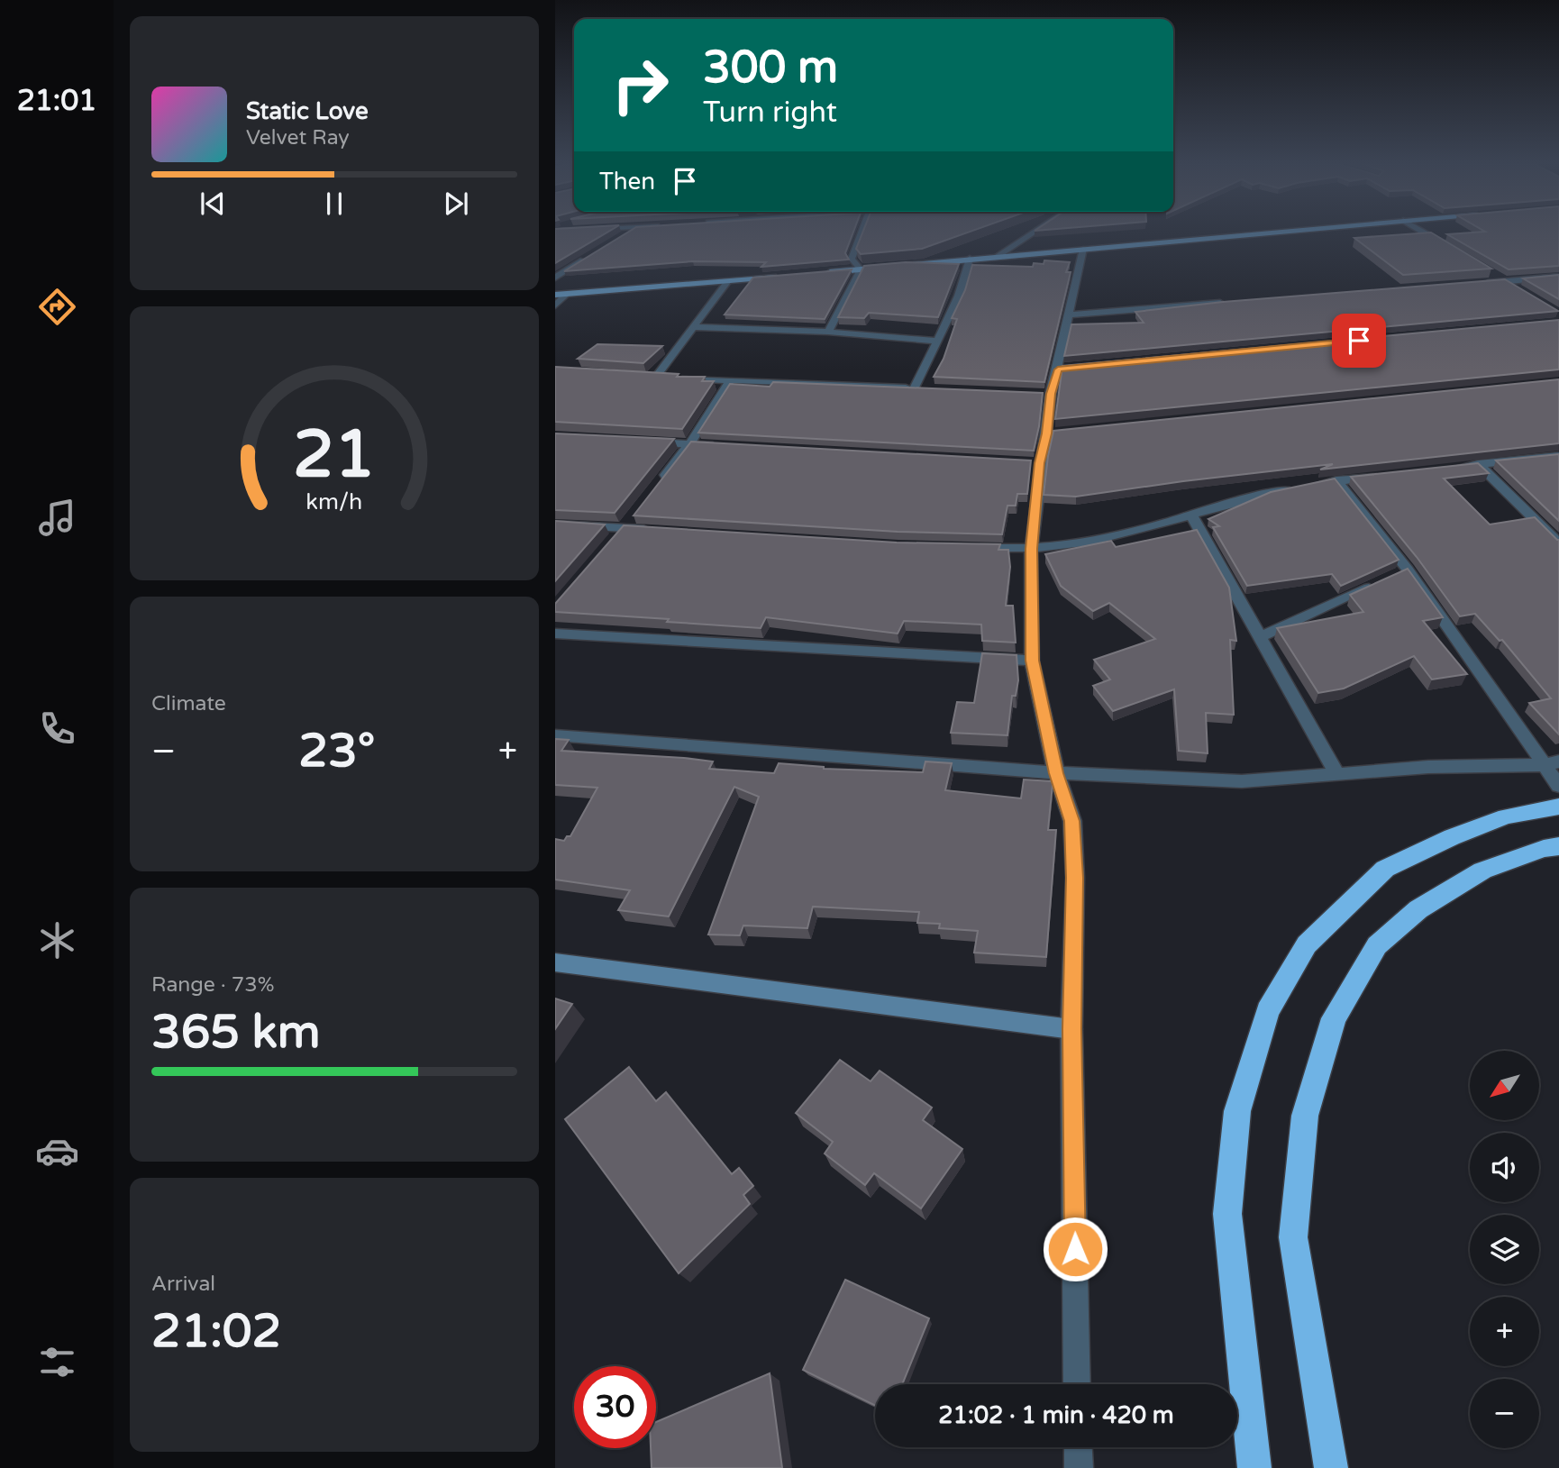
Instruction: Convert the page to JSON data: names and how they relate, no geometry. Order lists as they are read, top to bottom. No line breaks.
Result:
{"north":"bottom left","page":{"tabs":"21:01","turn":["300 m","Turn right"],"song":["Static Love","Velvet Ray"],"then":"Then","tile":["Climate",["Range · 73%","365 km"],["Arrival","21:02"]],"heat":["−","23°","+"],"map_buttons":["+","−"],"limit":"30","trip":"21:02 · 1 min · 420 m","gauge":["21","km/h"]}}
